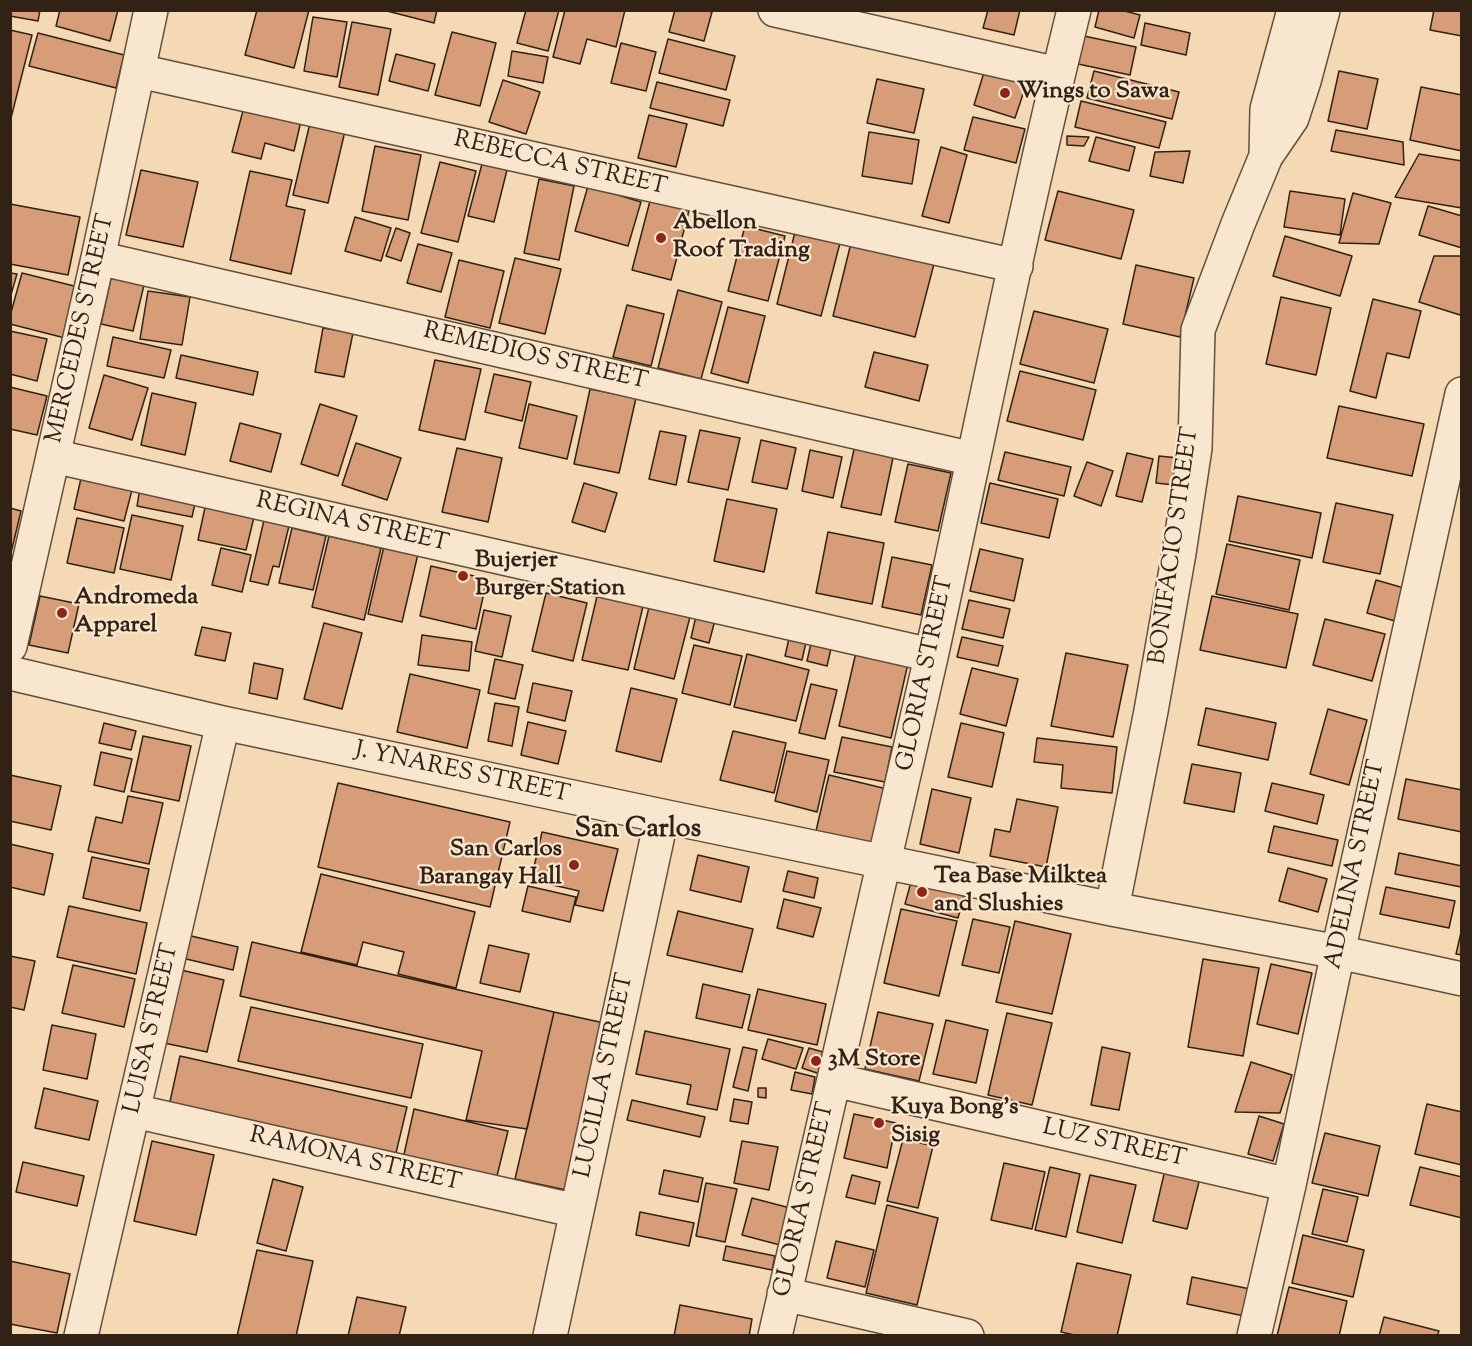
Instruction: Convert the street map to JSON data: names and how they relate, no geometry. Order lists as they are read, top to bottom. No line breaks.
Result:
{"streets":{"street":["REBECCA STREET","MERCEDES STREET","REMEDIOS STREET","REGINA STREET","BONIFACIO STREET","GLORIA STREET","J. YNARES STREET","ADELINA STREET","LUISA STREET","LUCILLA STREET","LUZ STREET","RAMONA STREET"]},"crossings":[["REBECCA STREET","MERCEDES STREET"],["REBECCA STREET","GLORIA STREET"],["MERCEDES STREET","REMEDIOS STREET"],["MERCEDES STREET","REGINA STREET"],["REMEDIOS STREET","GLORIA STREET"],["REGINA STREET","GLORIA STREET"],["BONIFACIO STREET","J. YNARES STREET"],["GLORIA STREET","J. YNARES STREET"],["GLORIA STREET","LUZ STREET"],["J. YNARES STREET","ADELINA STREET"],["J. YNARES STREET","LUISA STREET"],["J. YNARES STREET","LUCILLA STREET"],["ADELINA STREET","LUZ STREET"],["LUISA STREET","RAMONA STREET"],["LUCILLA STREET","RAMONA STREET"]],"districts":["San Carlos"],"places":["Wings to Sawa","Abellon Roof Trading","Bujerjer Burger Station","Andromeda Apparel","San Carlos Barangay Hall","Tea Base Milktea and Slushies","3M Store","Kuya Bong's Sisig"]}
